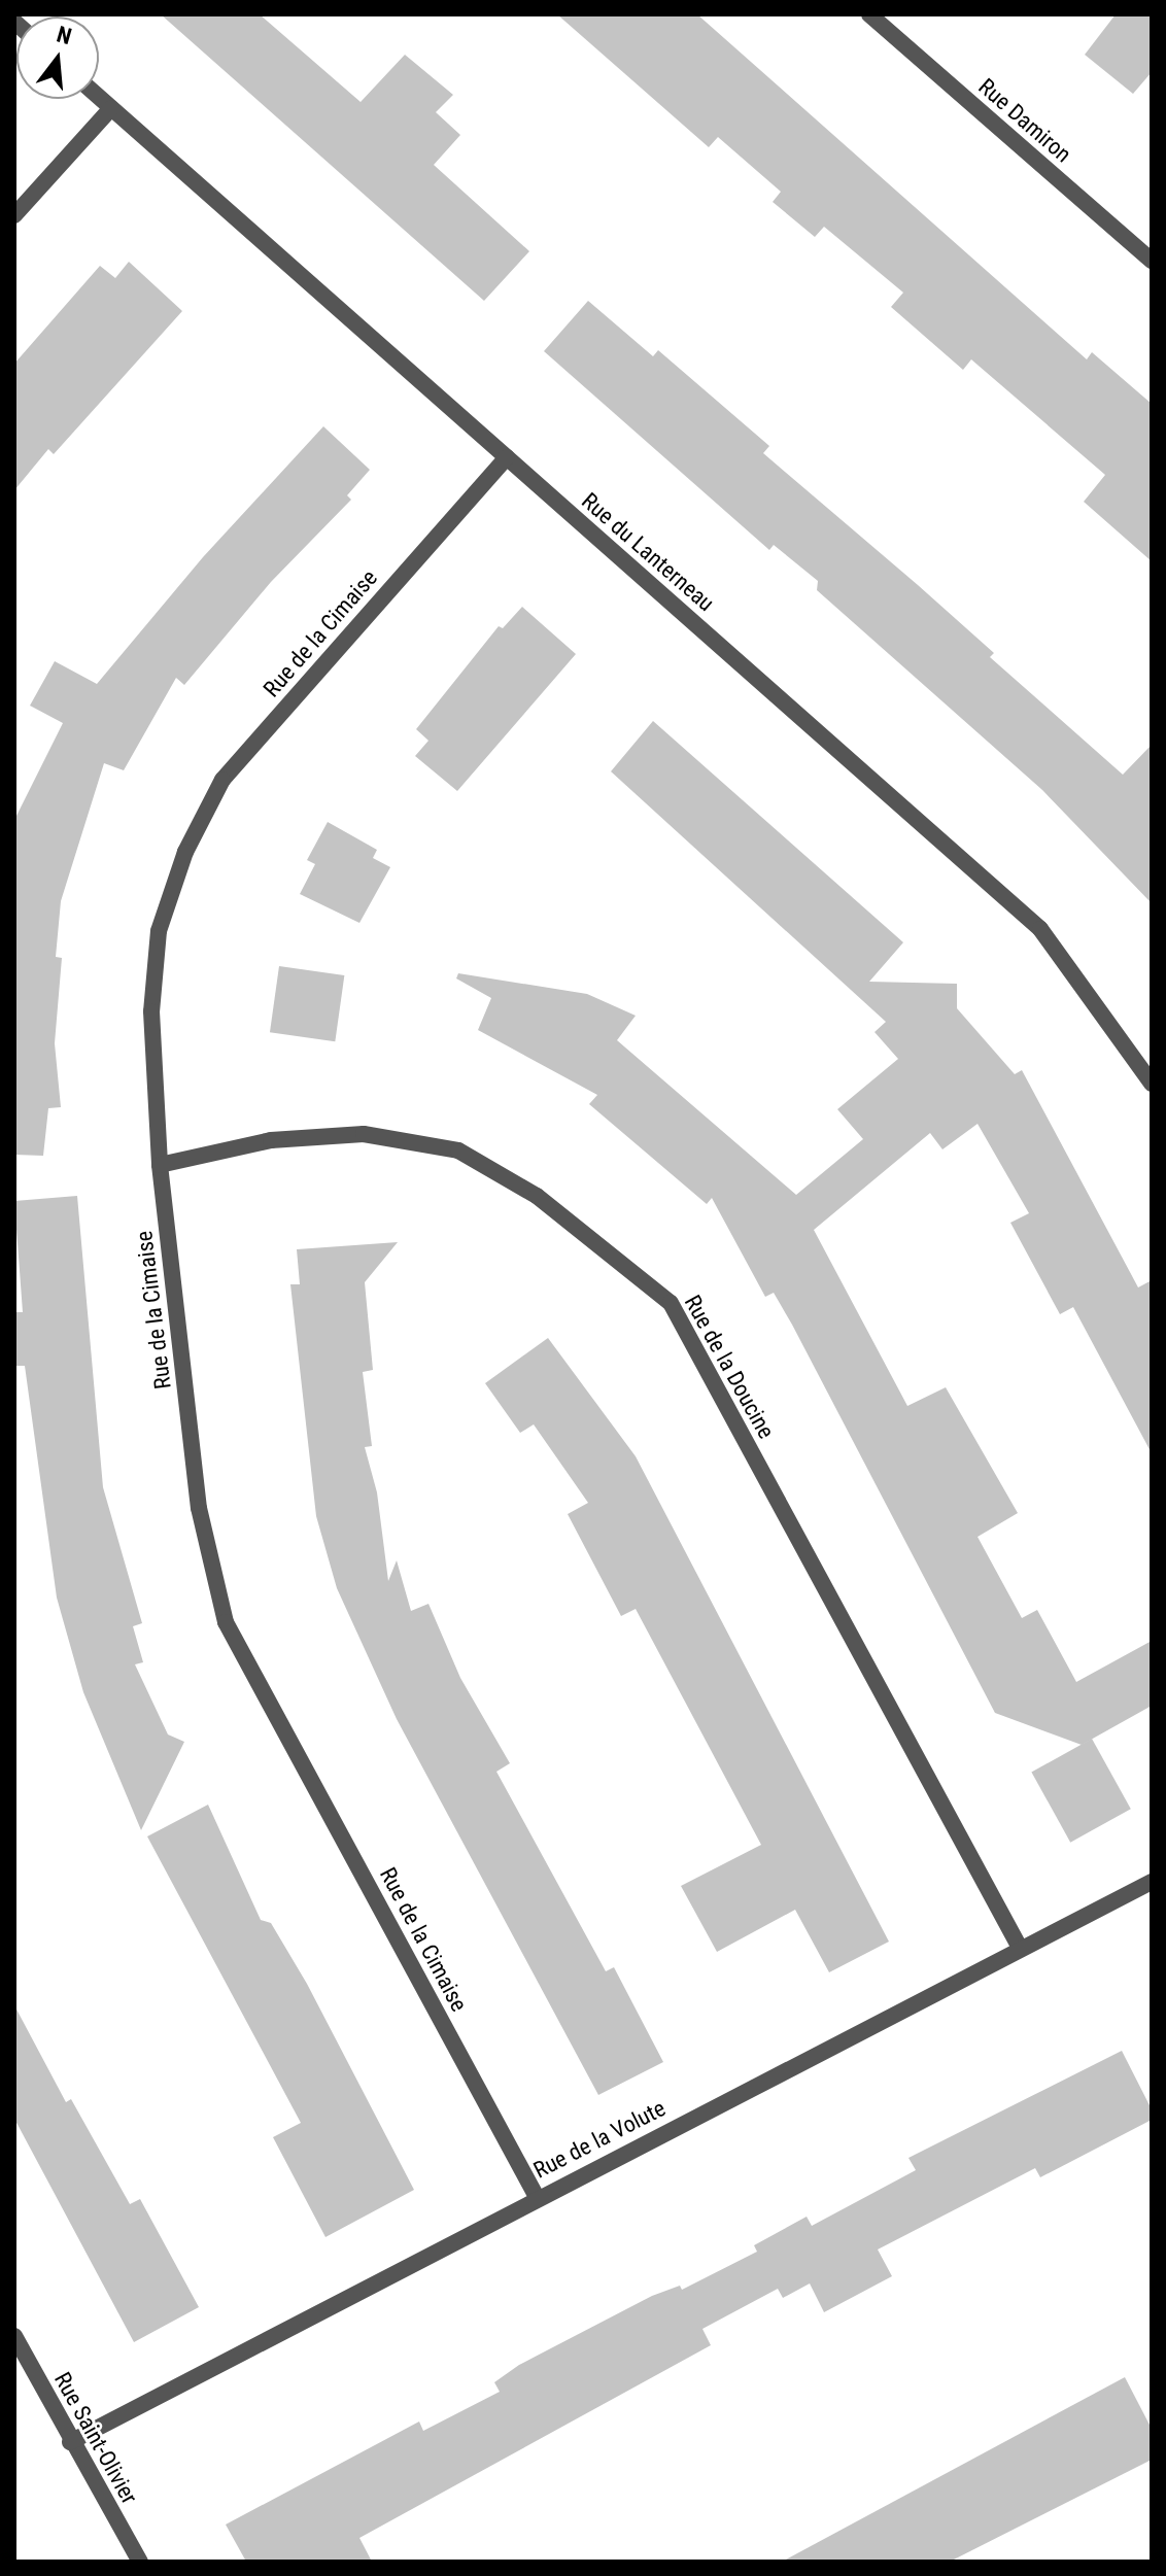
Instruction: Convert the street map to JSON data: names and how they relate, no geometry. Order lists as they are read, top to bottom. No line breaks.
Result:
{"streets":{"street":["Rue Damiron","Rue du Lanterneau","Rue de la Cimaise","Rue de la Doucine","Rue de la Volute","Rue Saint-Olivier"]},"crossings":[["Rue du Lanterneau","Rue de la Cimaise"],["Rue de la Cimaise","Rue de la Doucine"],["Rue de la Cimaise","Rue de la Volute"],["Rue de la Doucine","Rue de la Volute"],["Rue de la Volute","Rue Saint-Olivier"]],"north":"top"}
